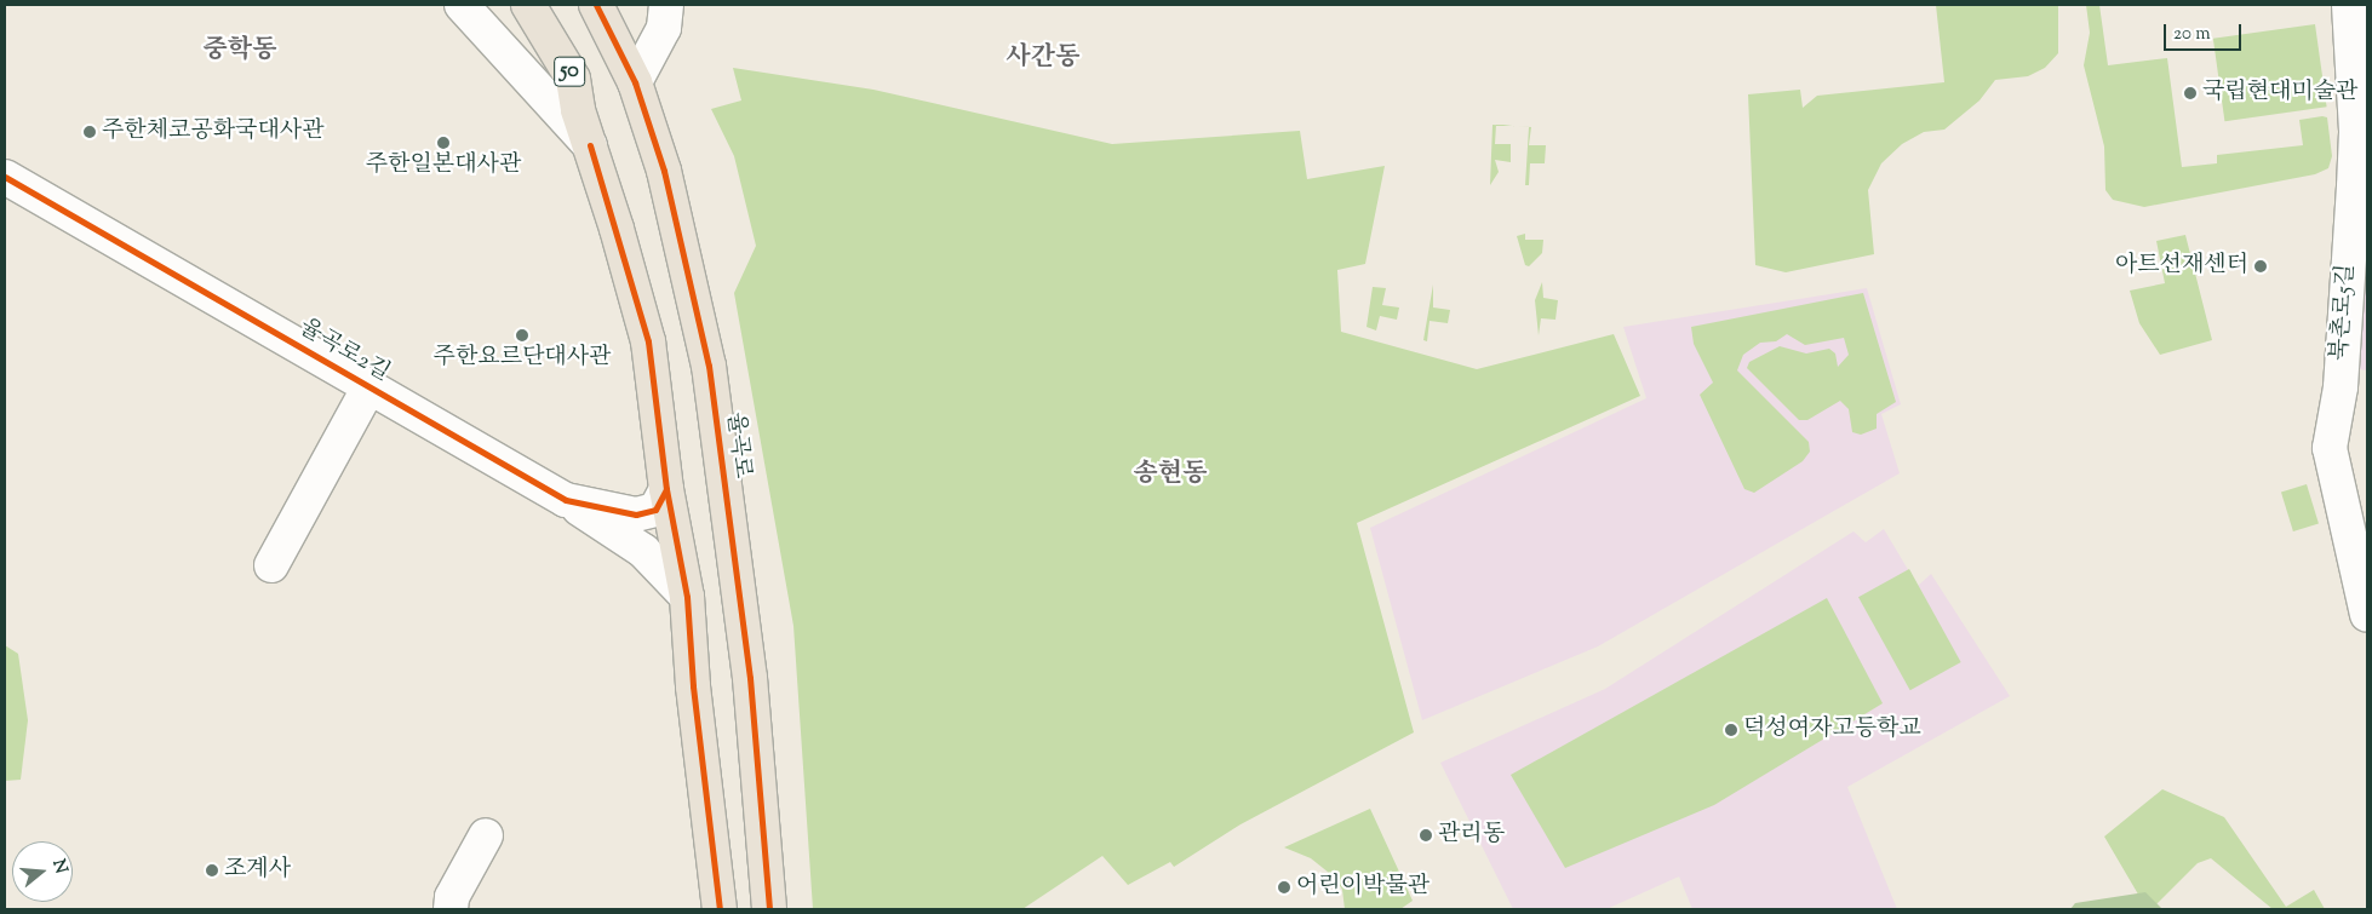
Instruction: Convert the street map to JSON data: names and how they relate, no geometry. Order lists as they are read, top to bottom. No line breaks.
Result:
{"streets":{"main road":["50","율곡로"],"street":["북촌로5길","율곡로2길"]},"crossings":[["50","율곡로2길"]],"districts":["중학동","사간동","송현동"],"places":["국립현대미술관","주한체코공화국대사관","주한일본대사관","아트선재센터","주한요르단대사관","덕성여자고등학교","관리동","조계사","어린이박물관"],"scale_bar":"20 m","north":"right"}
